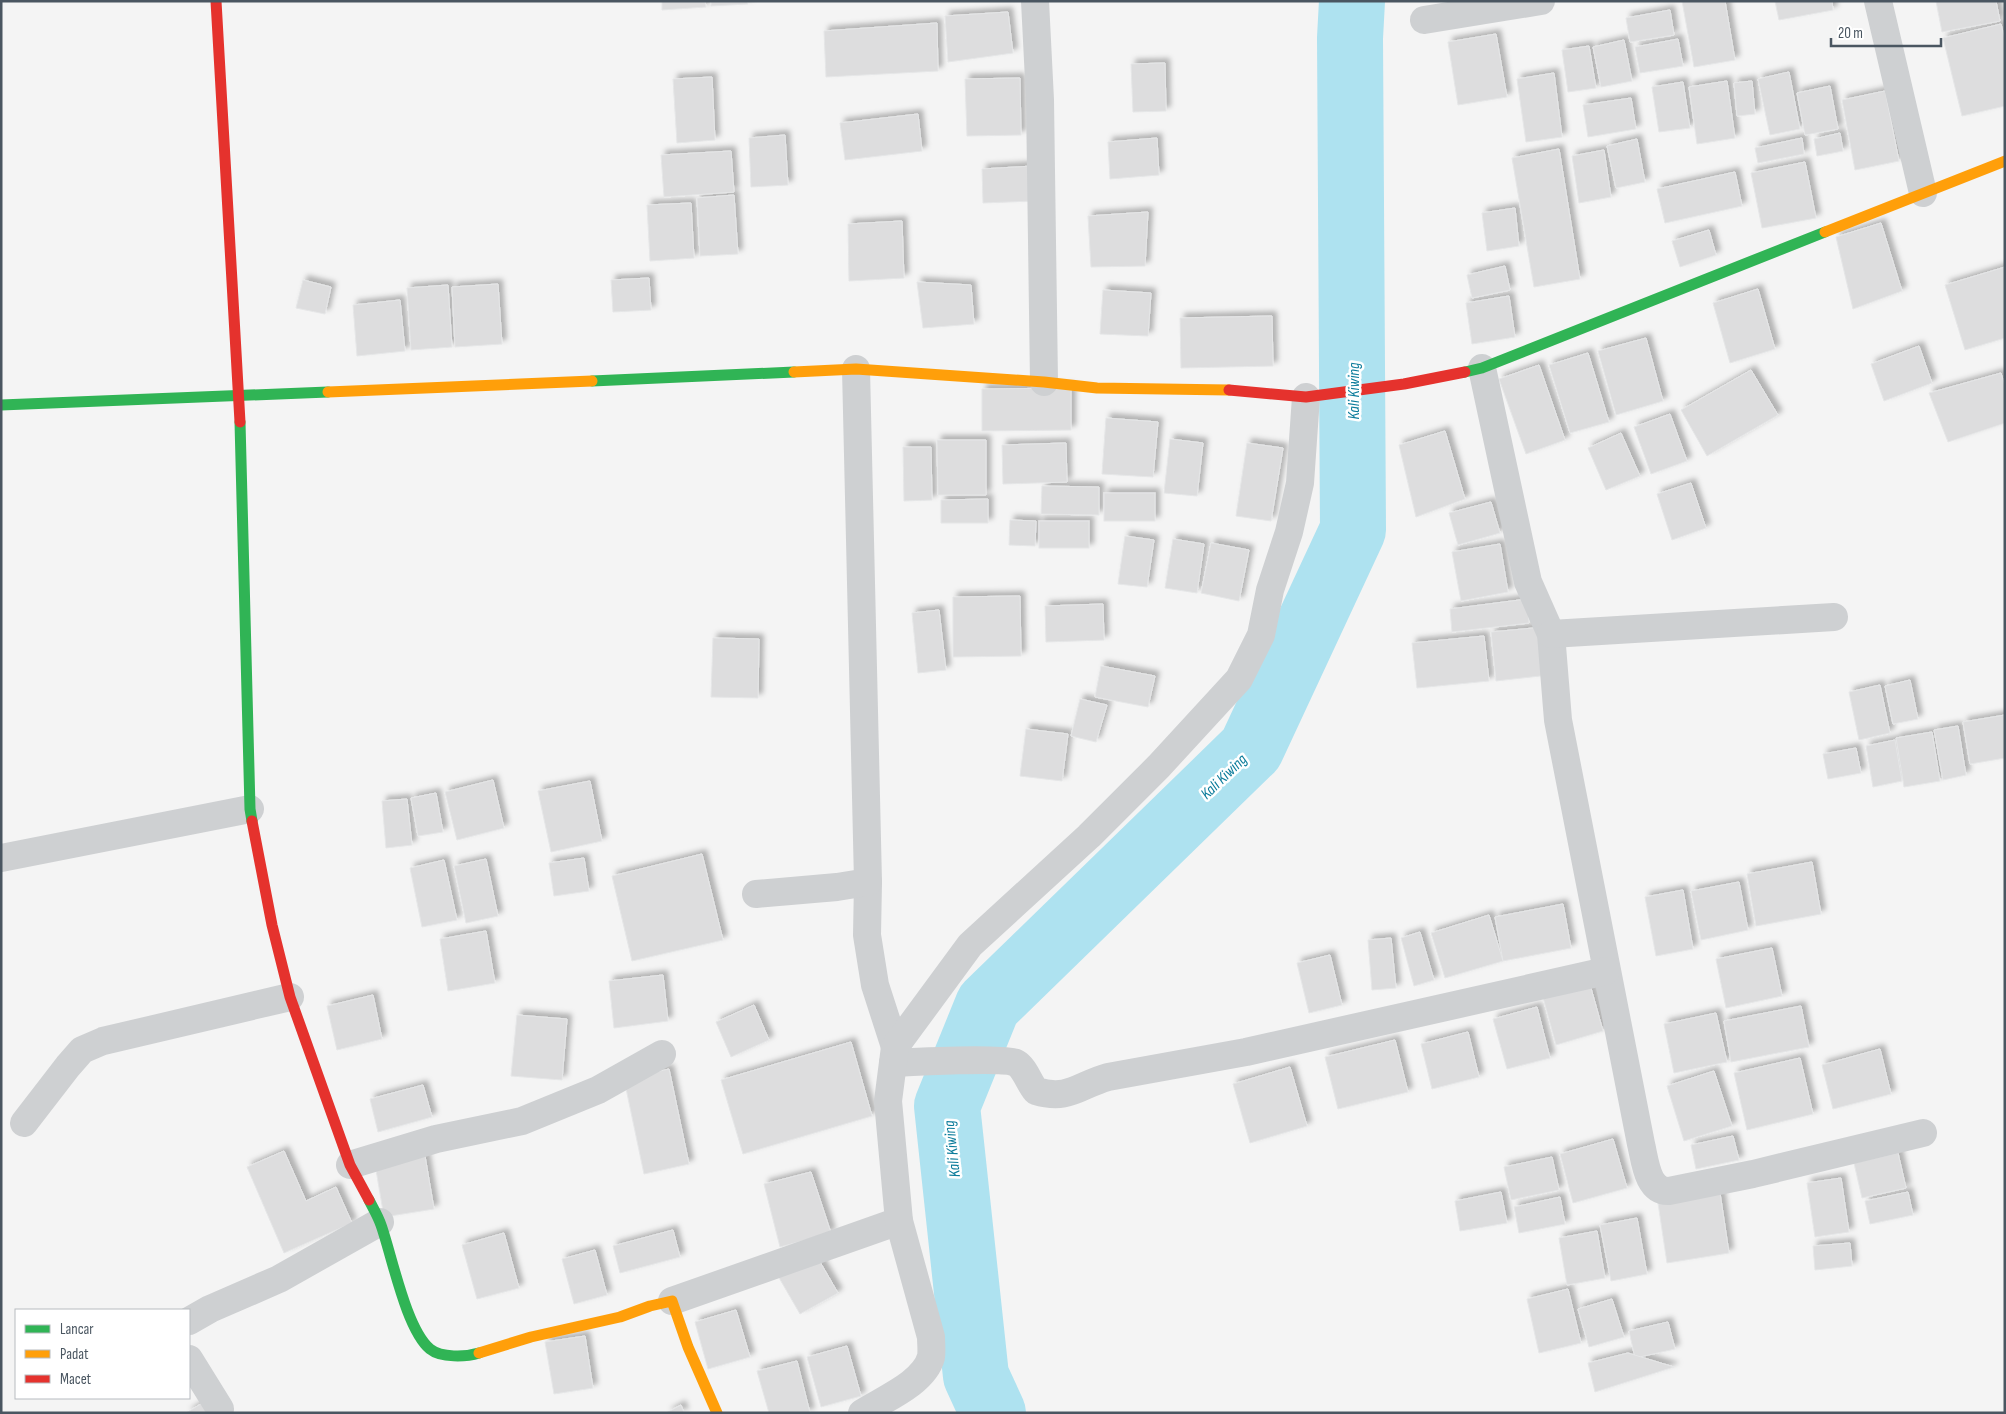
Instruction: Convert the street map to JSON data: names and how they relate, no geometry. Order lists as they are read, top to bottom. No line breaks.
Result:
{"water":["Kali Kiwing"],"legend":["Lancar","Padat","Macet"],"scale_bar":"20 m"}
